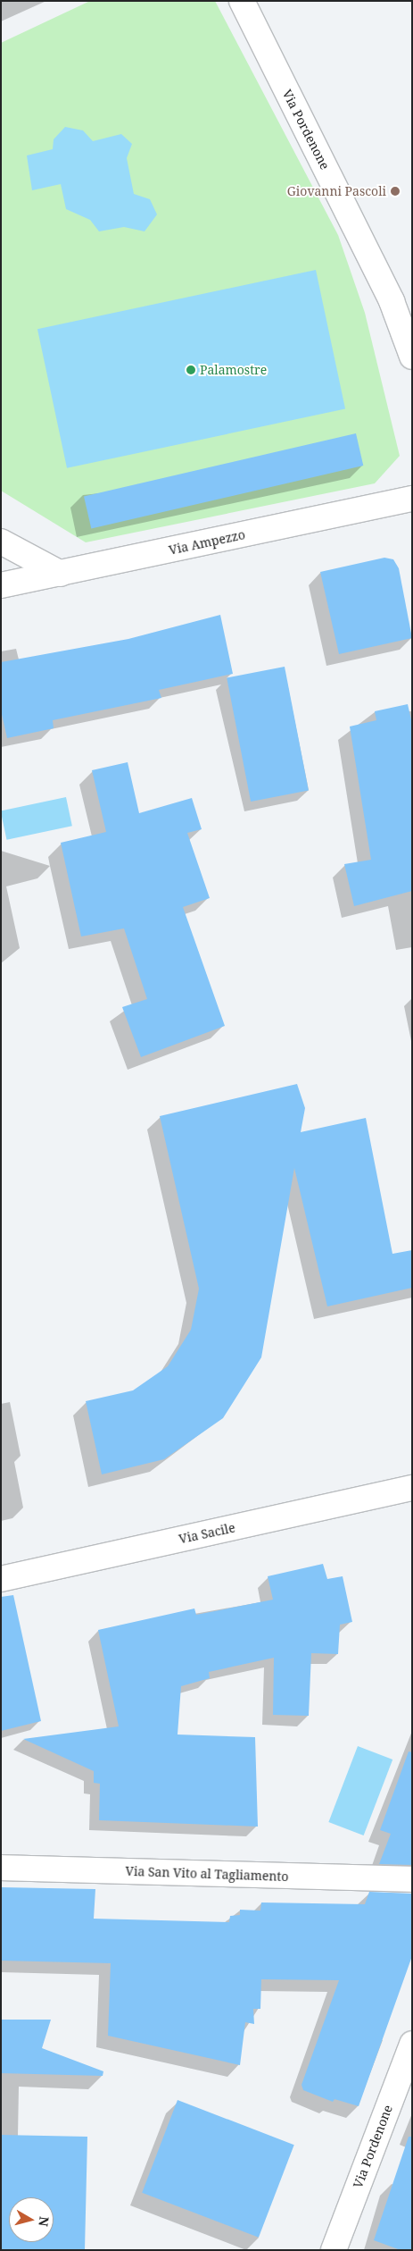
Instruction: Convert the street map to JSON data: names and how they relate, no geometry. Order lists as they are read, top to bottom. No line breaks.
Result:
{"streets":{"street":["Via Pordenone","Via Ampezzo","Via Sacile","Via San Vito al Tagliamento"]},"places":["Giovanni Pascoli","Palamostre"],"north":"right"}
